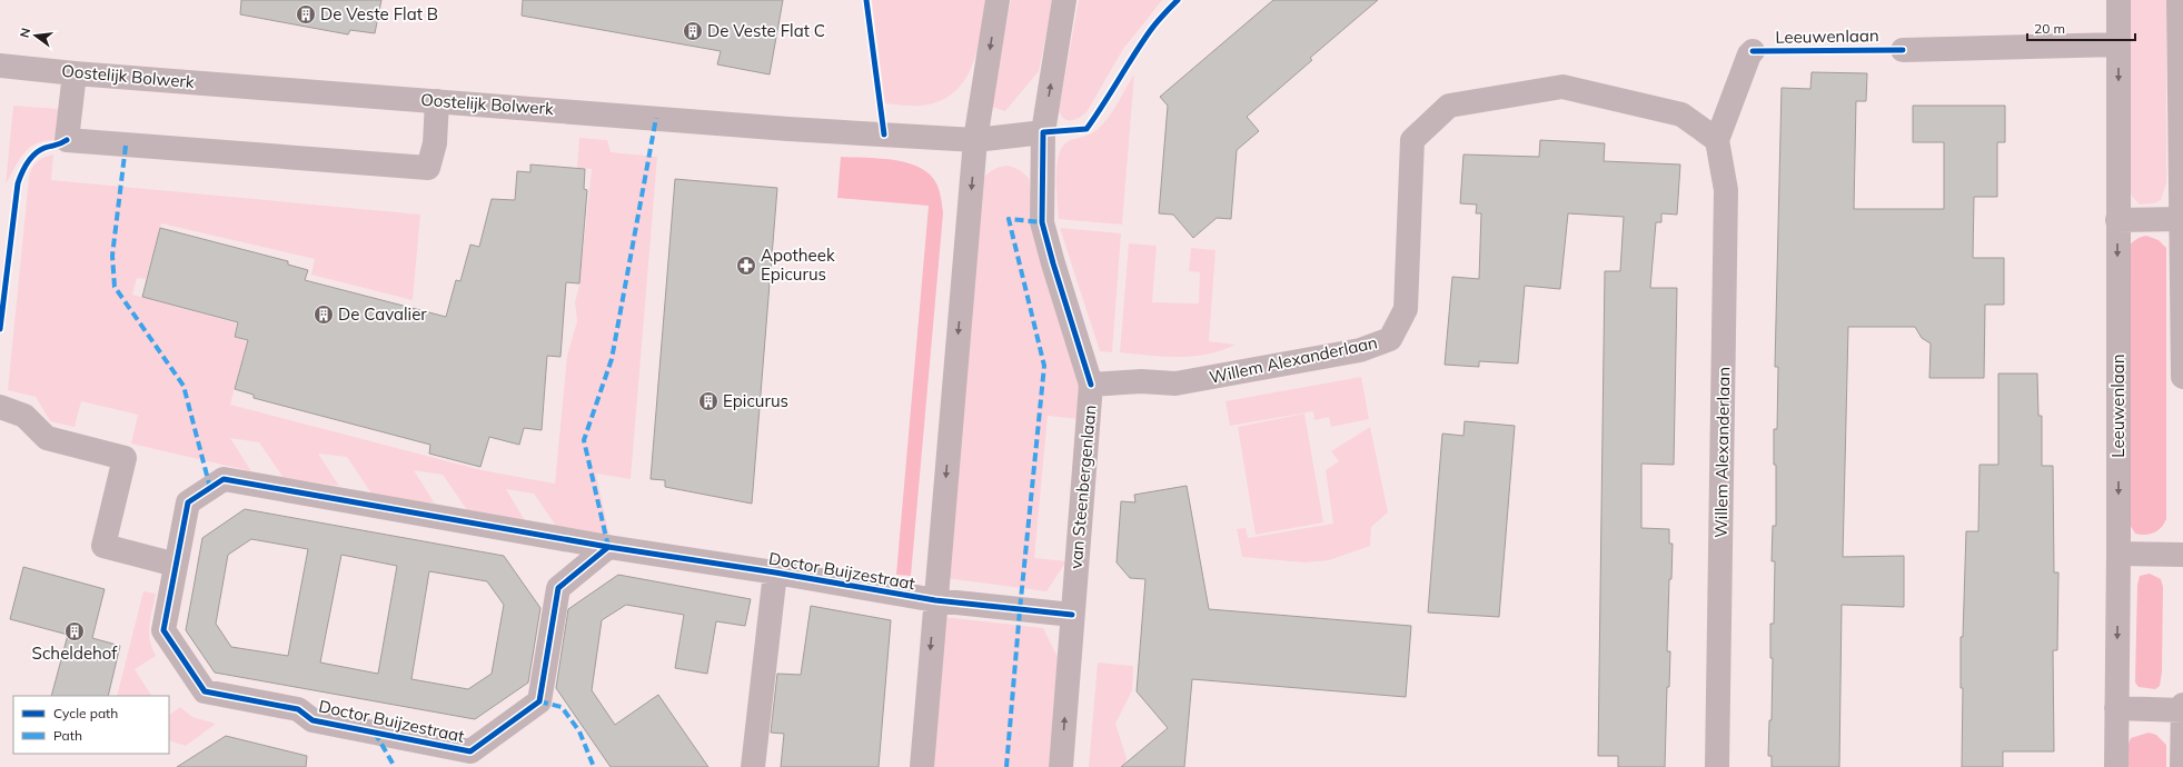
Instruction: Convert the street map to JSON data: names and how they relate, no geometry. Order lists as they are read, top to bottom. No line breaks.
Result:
{"streets":{"street":["Leeuwenlaan","Oostelijk Bolwerk","Willem Alexanderlaan","van Steenbergenlaan","Doctor Buijzestraat"]},"crossings":[["Willem Alexanderlaan","van Steenbergenlaan"],["van Steenbergenlaan","Doctor Buijzestraat"]],"places":{"building":["De Veste Flat B","De Veste Flat C","De Cavalier","Epicurus","Scheldehof"],"pharmacy":["Apotheek Epicurus"]},"legend":["Cycle path","Path"],"scale_bar":"20 m","north":"left"}
